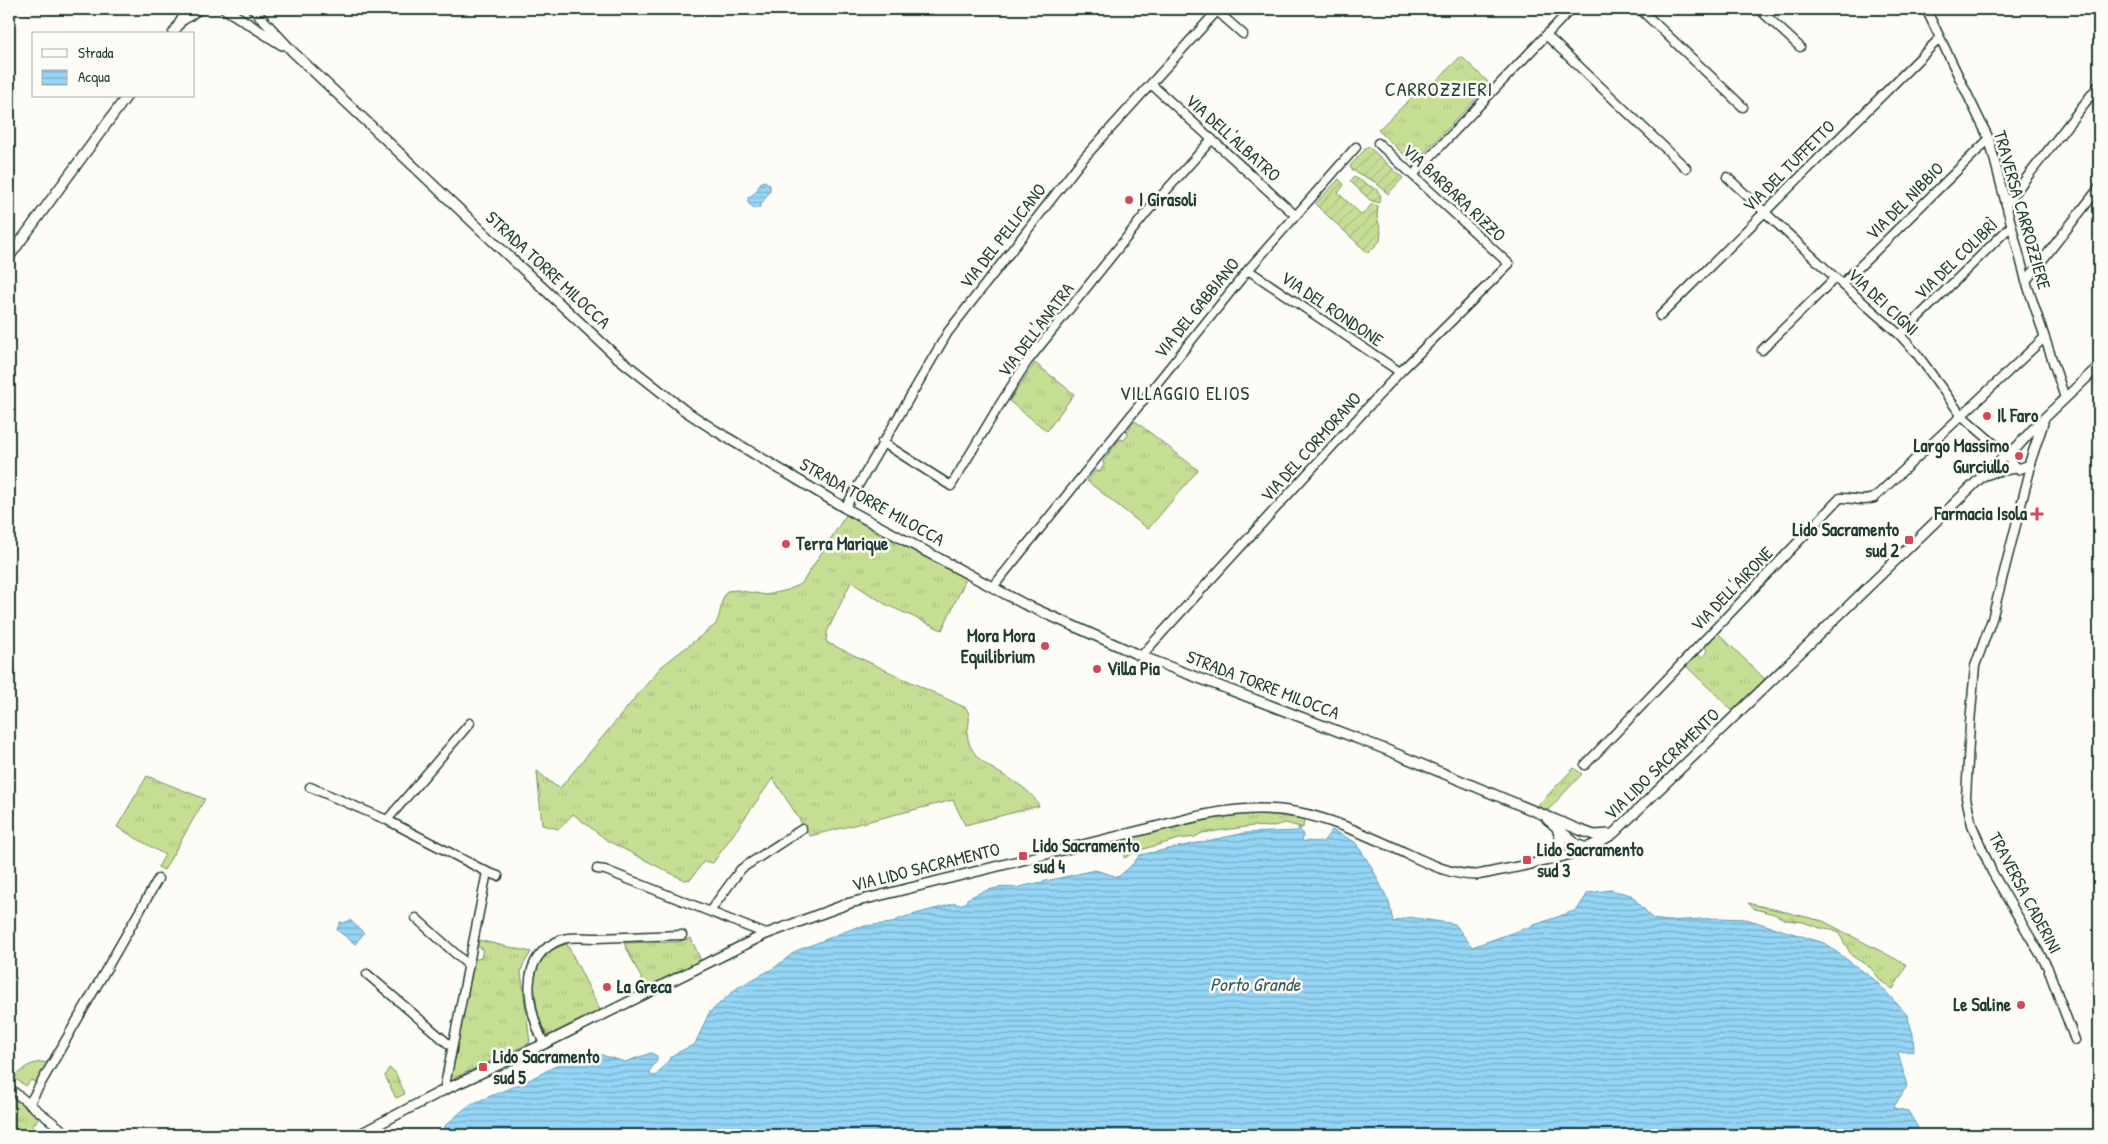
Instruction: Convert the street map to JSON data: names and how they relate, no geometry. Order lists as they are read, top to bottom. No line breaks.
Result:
{"streets":{"street":["VIA DELL'ALBATRO","VIA DEL TUFFETTO","VIA BARBARA RIZZO","VIA DEL NIBBIO","TRAVERSA CARROZZIERE","VIA DEL PELLICANO","VIA DEL COLIBRÌ","STRADA TORRE MILOCCA","VIA DEI CIGNI","VIA DEL GABBIANO","VIA DEL RONDONE","VIA DELL'ANATRA","VIA DEL CORMORANO","VIA DELL'AIRONE","VIA LIDO SACRAMENTO","TRAVERSA CADERINI"]},"crossings":[["VIA DELL'ALBATRO","VIA DEL PELLICANO"],["VIA DELL'ALBATRO","VIA DEL GABBIANO"],["VIA DELL'ALBATRO","VIA DELL'ANATRA"],["VIA DEL TUFFETTO","TRAVERSA CARROZZIERE"],["VIA DEL TUFFETTO","VIA DEI CIGNI"],["VIA BARBARA RIZZO","VIA DEL CORMORANO"],["VIA DEL NIBBIO","TRAVERSA CARROZZIERE"],["VIA DEL NIBBIO","VIA DEI CIGNI"],["TRAVERSA CARROZZIERE","VIA DEL COLIBRÌ"],["TRAVERSA CARROZZIERE","VIA DELL'AIRONE"],["VIA DEL PELLICANO","STRADA TORRE MILOCCA"],["VIA DEL PELLICANO","VIA DELL'ANATRA"],["VIA DEL COLIBRÌ","VIA DEI CIGNI"],["STRADA TORRE MILOCCA","VIA DEL GABBIANO"],["STRADA TORRE MILOCCA","VIA DEL CORMORANO"],["STRADA TORRE MILOCCA","VIA LIDO SACRAMENTO"],["VIA DEI CIGNI","VIA DELL'AIRONE"],["VIA DEI CIGNI","VIA LIDO SACRAMENTO"],["VIA DEI CIGNI","TRAVERSA CADERINI"],["VIA DEL GABBIANO","VIA DEL RONDONE"],["VIA DEL RONDONE","VIA DEL CORMORANO"],["VIA LIDO SACRAMENTO","TRAVERSA CADERINI"]],"districts":["CARROZZIERI","VILLAGGIO ELIOS"],"water":["Porto Grande"],"places":{"other":["I Girasoli","Il Faro","Largo Massimo Gurciullo","Terra Marique","Mora Mora Equilibrium","Villa Pia","La Greca","Le Saline"],"health":["Farmacia Isola"],"transit":["Lido Sacramento sud 2","Lido Sacramento sud 4","Lido Sacramento sud 3","Lido Sacramento sud 5"]},"legend":["Strada","Acqua"]}
